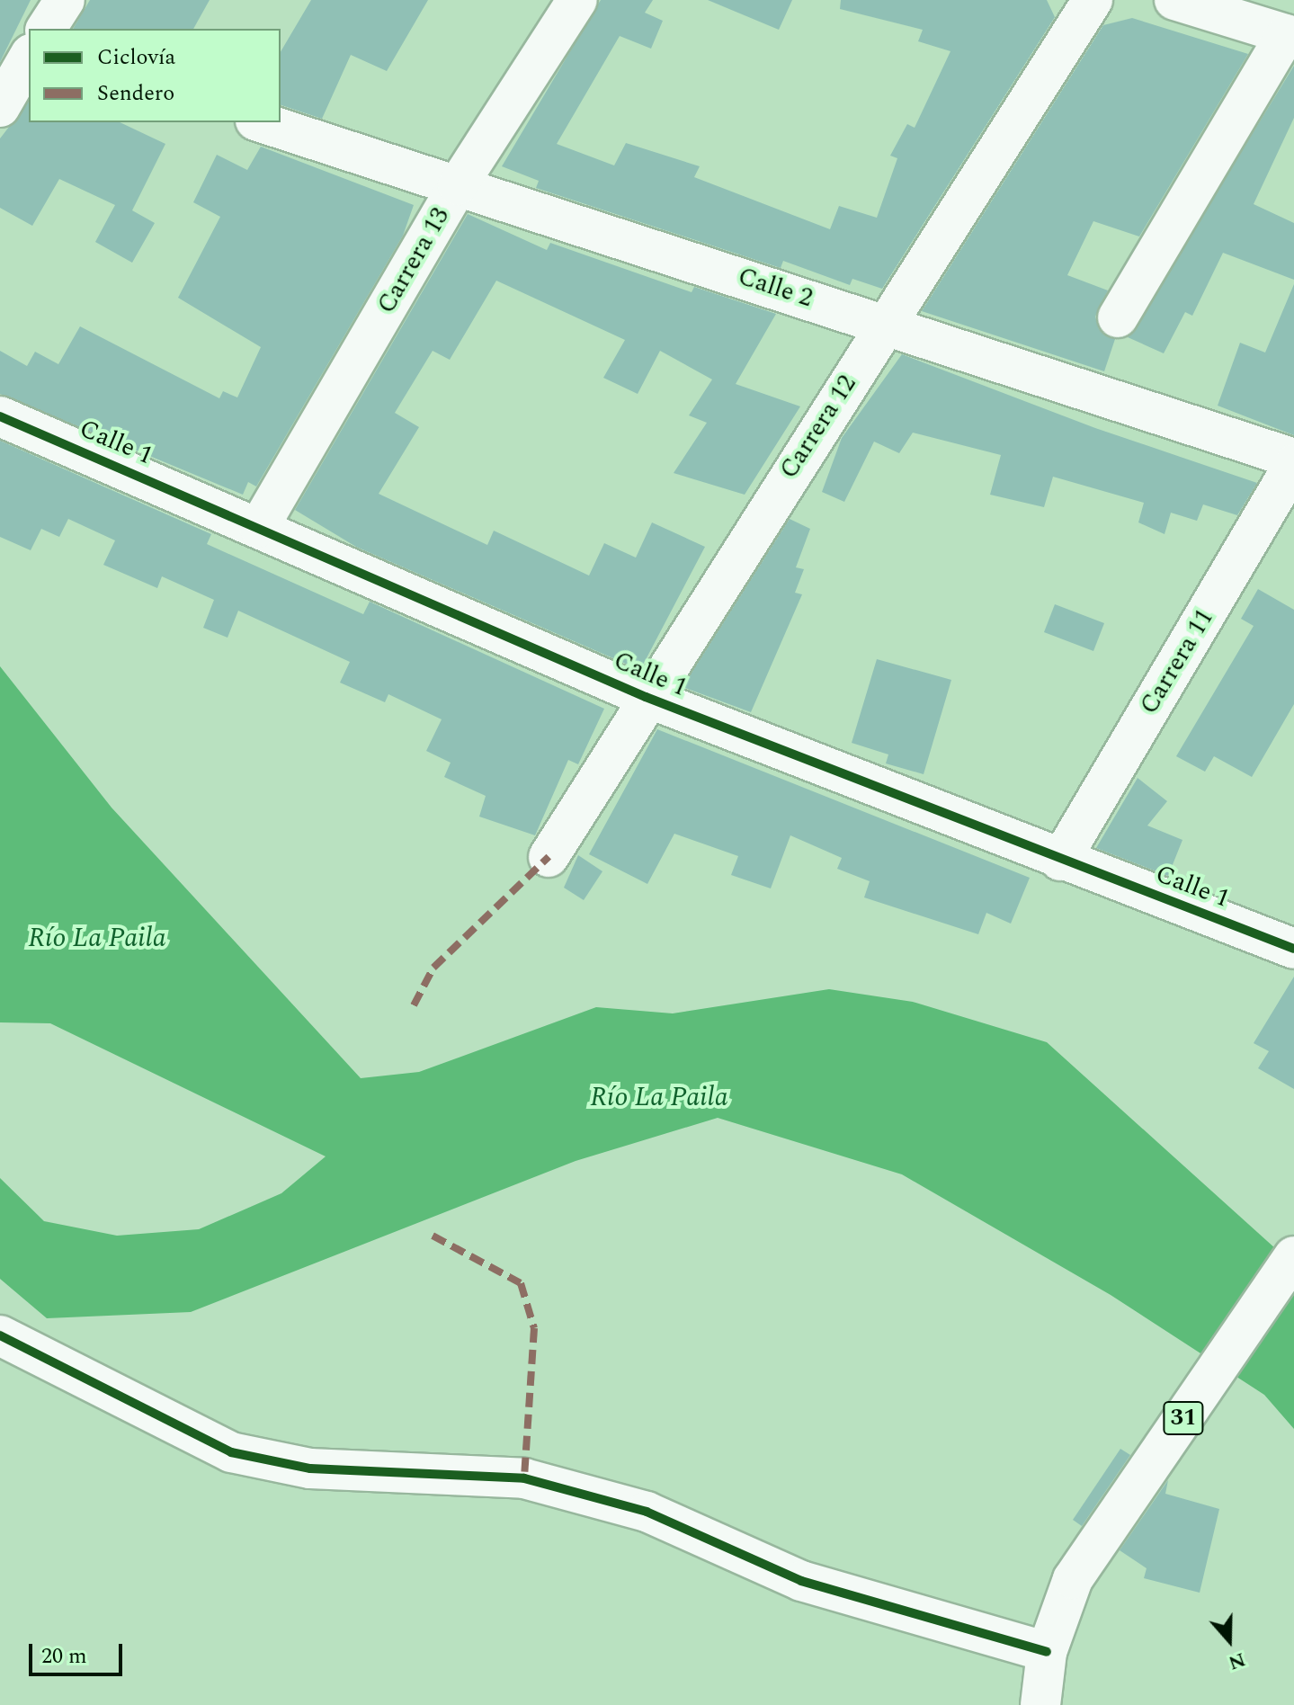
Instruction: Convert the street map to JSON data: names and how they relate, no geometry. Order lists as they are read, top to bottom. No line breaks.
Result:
{"streets":{"street":["Carrera 13","Calle 2","Carrera 12","Calle 1","Carrera 11","31"]},"crossings":[["Carrera 13","Calle 2"],["Carrera 13","Calle 1"],["Calle 2","Carrera 12"],["Calle 2","Carrera 11"],["Carrera 12","Calle 1"],["Calle 1","Carrera 11"]],"water":["Río La Paila"],"legend":["Ciclovía","Sendero"],"scale_bar":"20 m","north":"bottom"}
